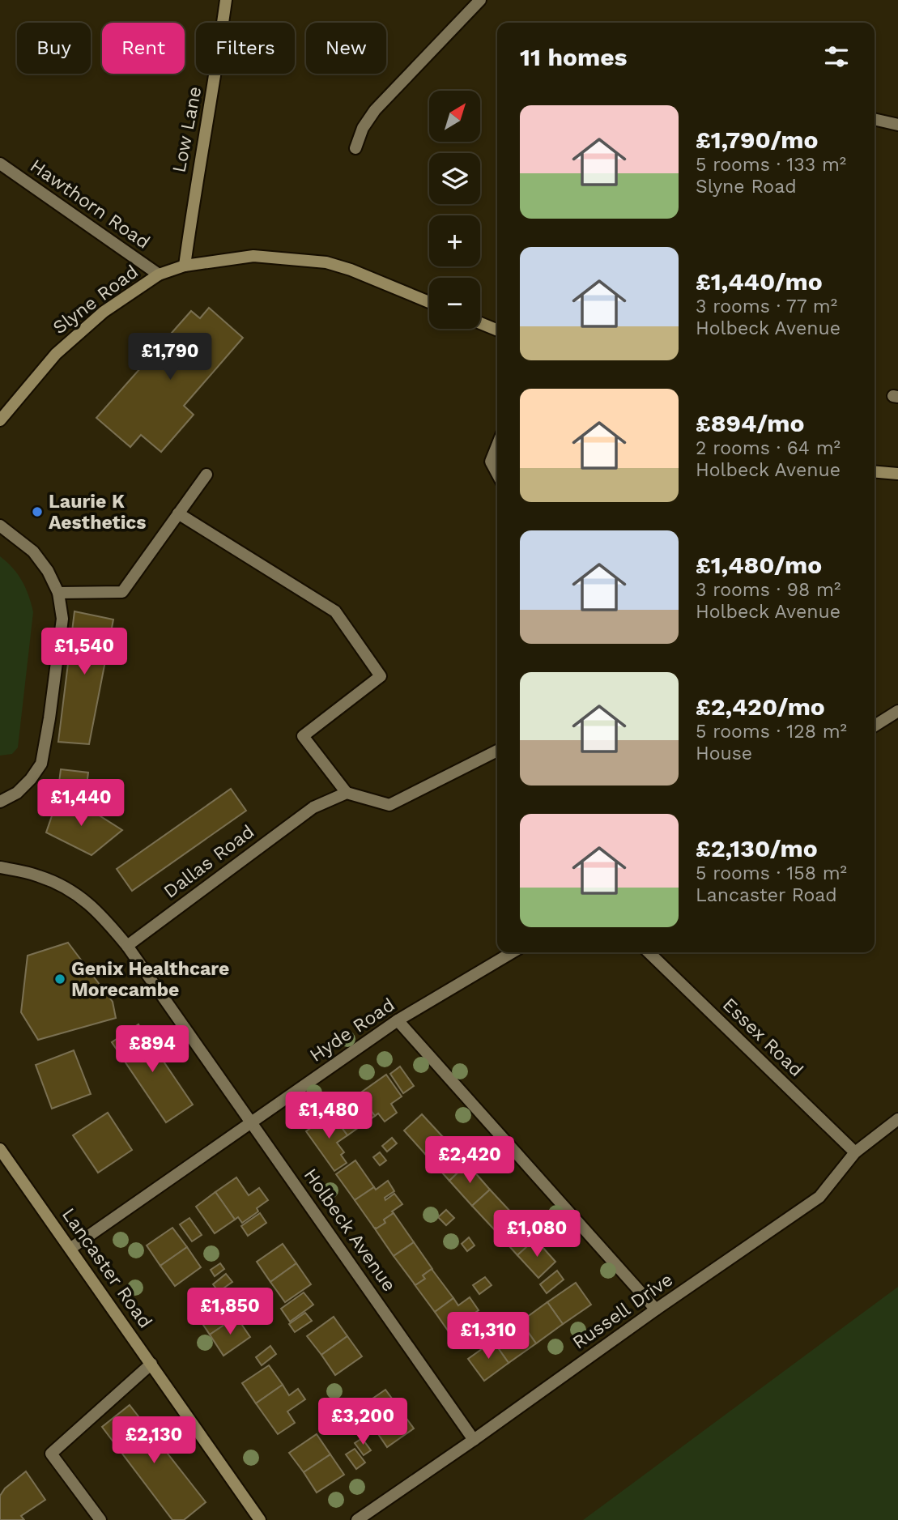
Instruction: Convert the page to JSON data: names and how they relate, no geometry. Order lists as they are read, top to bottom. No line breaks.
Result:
{"streets":{"street":["Low Lane","Hawthorn Road","Slyne Road","Dallas Road","Hyde Road","Essex Road","Holbeck Avenue","Lancaster Road","Russell Drive"]},"crossings":[["Low Lane","Slyne Road"],["Hawthorn Road","Slyne Road"],["Dallas Road","Holbeck Avenue"],["Hyde Road","Holbeck Avenue"],["Hyde Road","Lancaster Road"],["Essex Road","Russell Drive"],["Holbeck Avenue","Russell Drive"]],"places":["Laurie K Aesthetics","Genix Healthcare Morecambe"],"north":"top right","page":{"chip":["Buy","Rent","Filters","New"],"heading":"11 homes","map_buttons":["+","−"],"list":[{"name":"£1,790/mo","note":"5 rooms · 133 m² · Slyne Road"},{"name":"£1,440/mo","note":"3 rooms · 77 m² · Holbeck Avenue"},{"name":"£894/mo","note":"2 rooms · 64 m² · Holbeck Avenue"},{"name":"£1,480/mo","note":"3 rooms · 98 m² · Holbeck Avenue"},{"name":"£2,420/mo","note":"5 rooms · 128 m² · House"},{"name":"£2,130/mo","note":"5 rooms · 158 m² · Lancaster Road"}],"price":["£1,790","£1,540","£1,440","£894","£1,480","£2,420","£1,080","£1,850","£1,310","£3,200","£2,130"]}}
